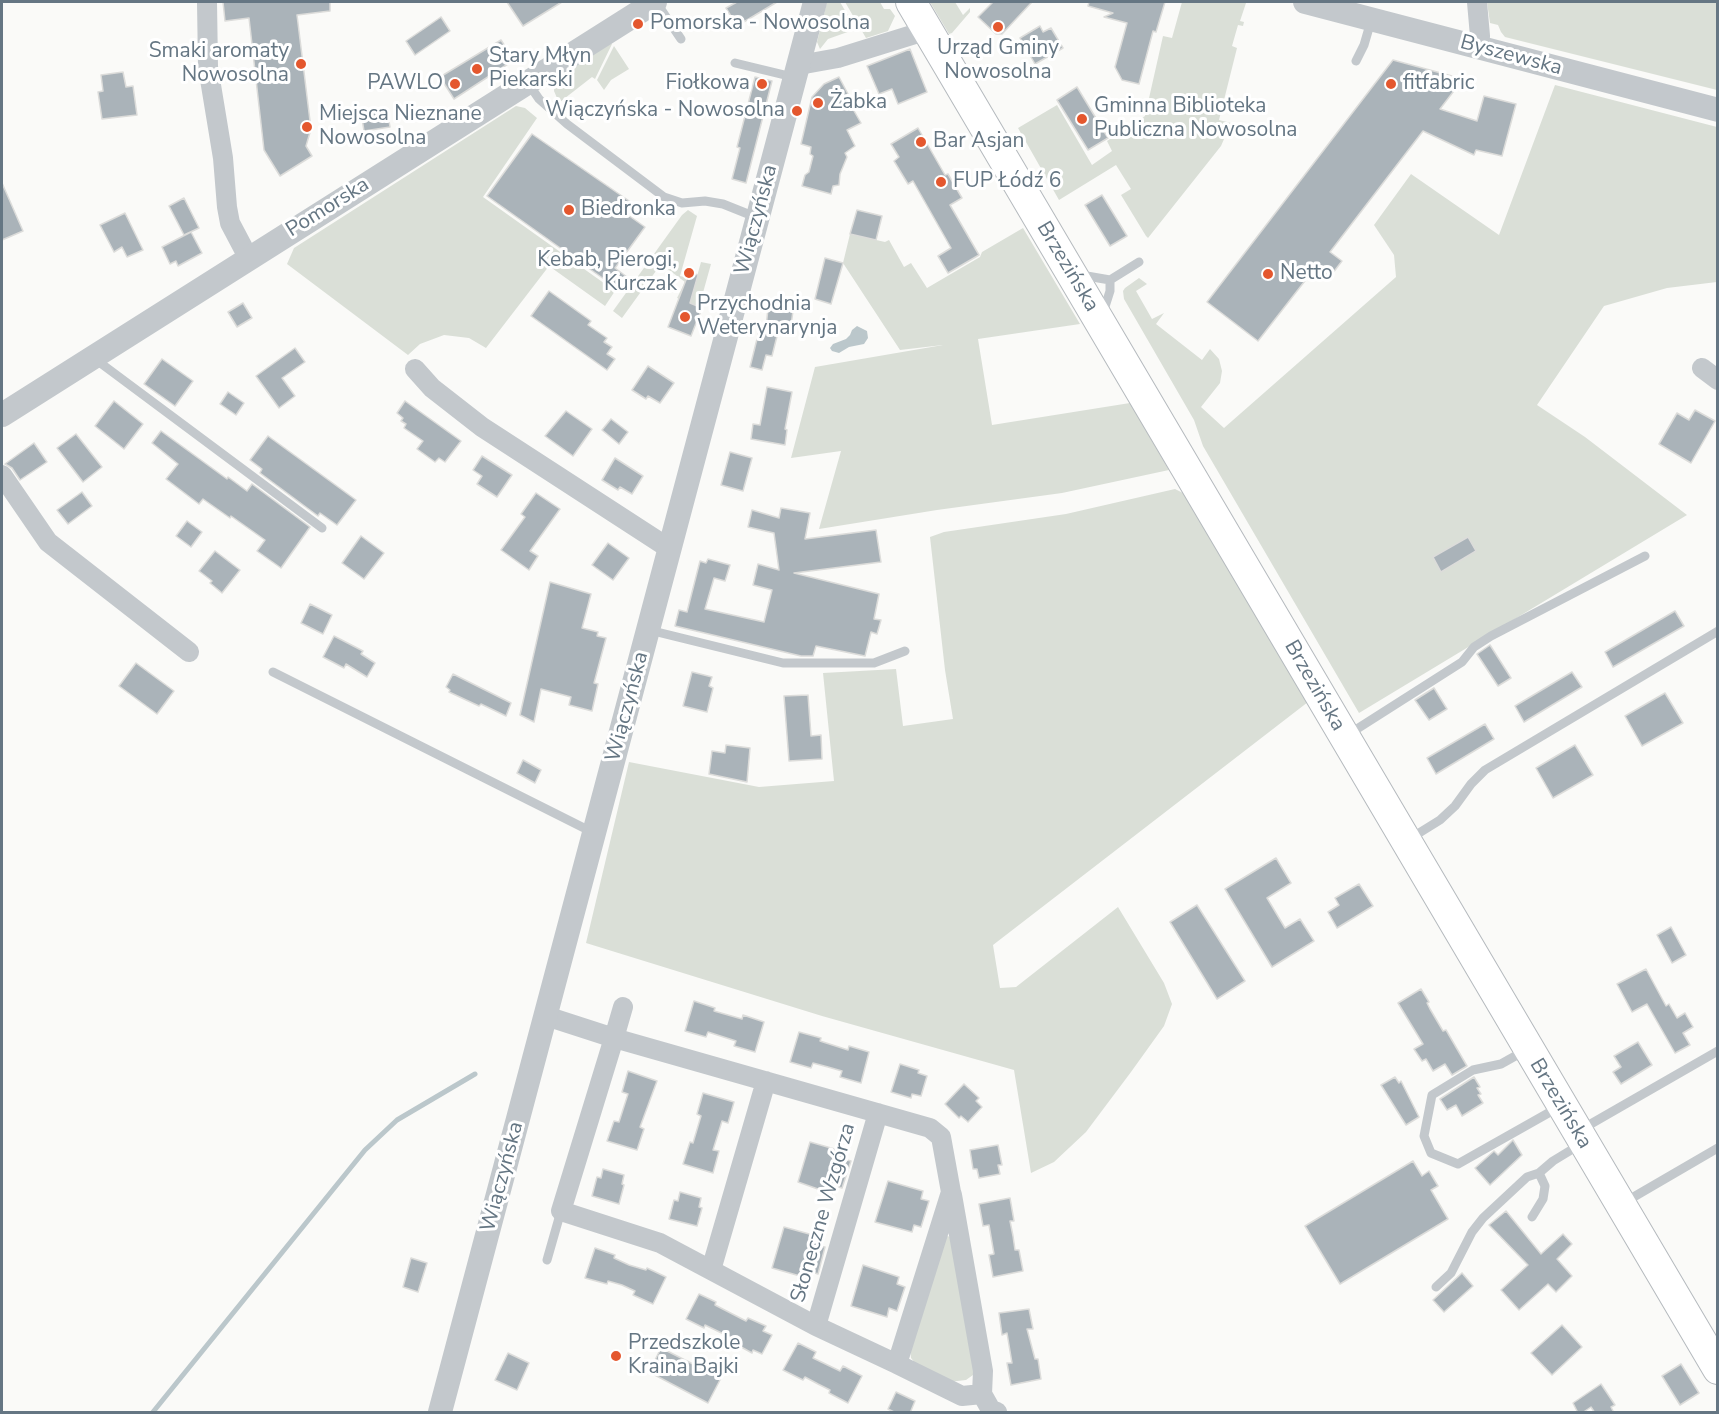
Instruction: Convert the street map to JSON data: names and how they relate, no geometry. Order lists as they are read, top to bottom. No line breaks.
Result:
{"streets":{"main road":["Brzezińska"],"street":["Byszewska","Pomorska","Wiączyńska","Słoneczne Wzgórza"]},"crossings":[["Wiączyńska","Słoneczne Wzgórza"]],"places":["Pomorska - Nowosolna","Urząd Gminy Nowosolna","Smaki aromaty Nowosolna","Stary Młyn Piekarski","PAWLO","Fiołkowa","fitfabric","Żabka","Wiączyńska - Nowosolna","Gminna Biblioteka Publiczna Nowosolna","Miejsca Nieznane Nowosolna","Bar Asjan","FUP Łódź 6","Biedronka","Kebab, Pierogi, Kurczak","Netto","Przychodnia Weterynarynja","Przedszkole Kraina Bajki"]}
